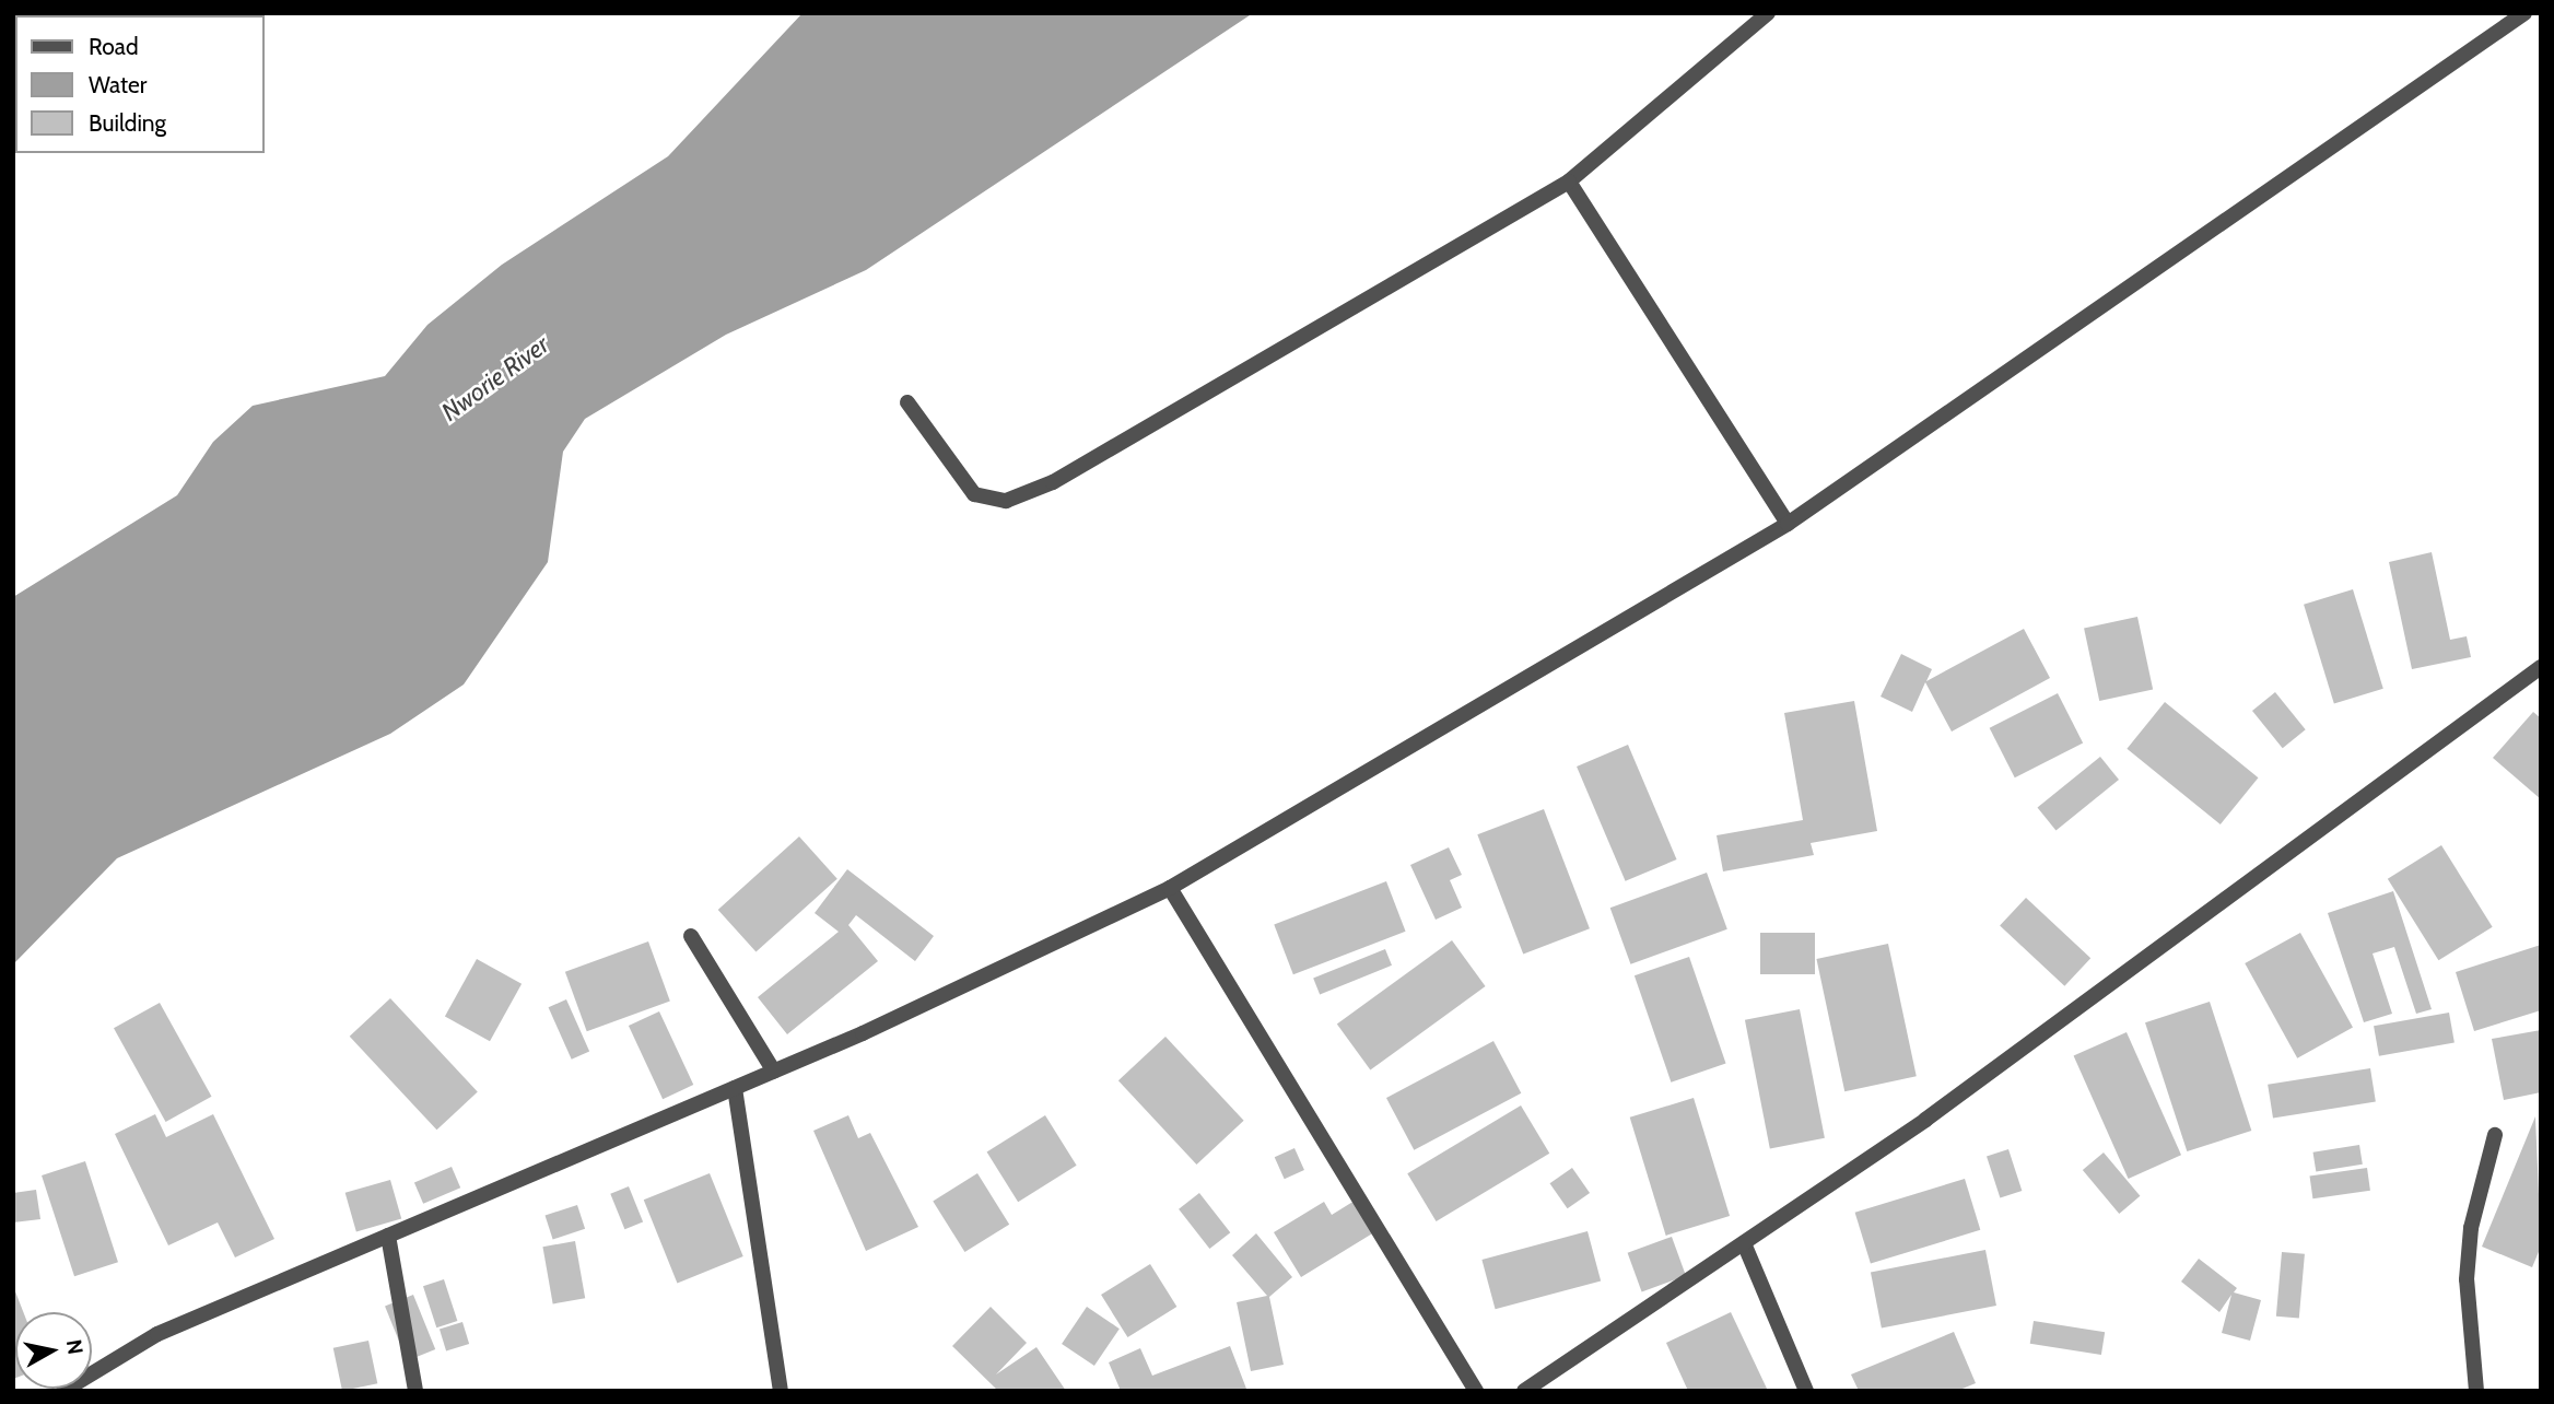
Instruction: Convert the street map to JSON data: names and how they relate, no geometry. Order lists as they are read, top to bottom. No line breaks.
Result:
{"water":["Nworie River"],"legend":["Road","Water","Building"],"north":"right"}
